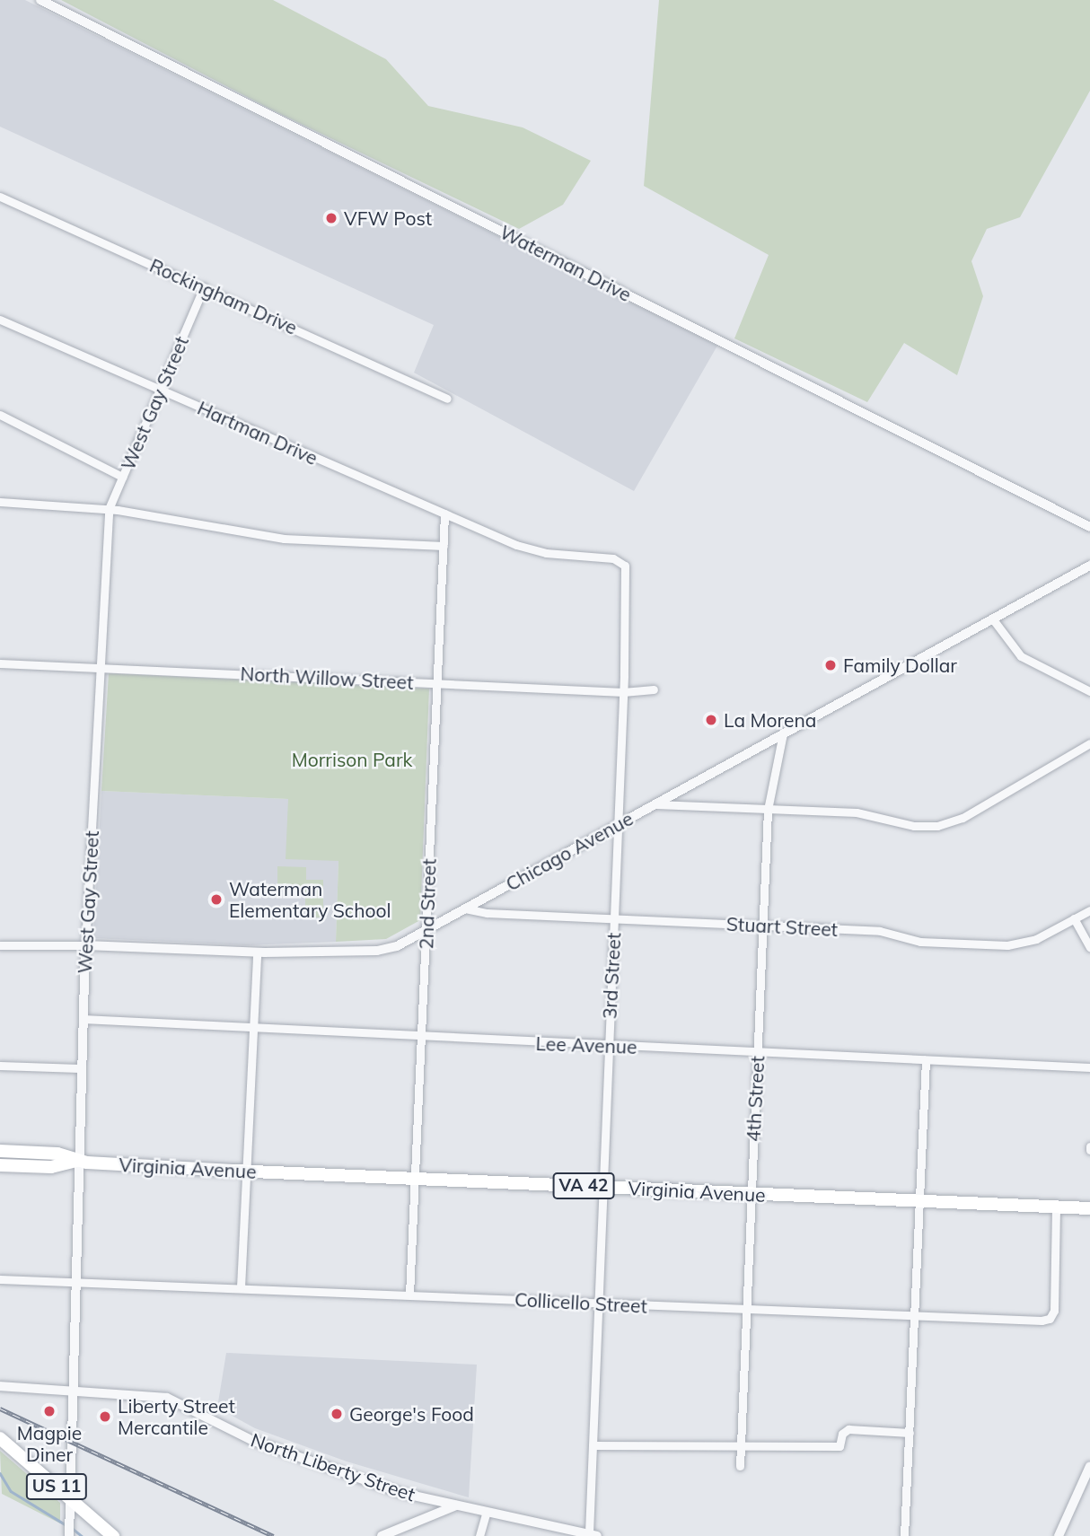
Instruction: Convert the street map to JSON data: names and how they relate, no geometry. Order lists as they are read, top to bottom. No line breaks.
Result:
{"streets":{"main road":["Virginia Avenue","VA 42","US 11"],"street":["Waterman Drive","Rockingham Drive","West Gay Street","Hartman Drive","North Willow Street","Chicago Avenue","2nd Street","Stuart Street","3rd Street","Lee Avenue","4th Street","Collicello Street","North Liberty Street"]},"crossings":[["Rockingham Drive","West Gay Street"],["West Gay Street","Hartman Drive"],["West Gay Street","North Willow Street"],["West Gay Street","Chicago Avenue"],["West Gay Street","Lee Avenue"],["West Gay Street","Virginia Avenue"],["West Gay Street","VA 42"],["West Gay Street","Collicello Street"],["West Gay Street","North Liberty Street"],["West Gay Street","US 11"],["Hartman Drive","2nd Street"],["Hartman Drive","3rd Street"],["North Willow Street","2nd Street"],["North Willow Street","3rd Street"],["Chicago Avenue","2nd Street"],["Chicago Avenue","Stuart Street"],["Chicago Avenue","3rd Street"],["Chicago Avenue","4th Street"],["2nd Street","Lee Avenue"],["2nd Street","Virginia Avenue"],["2nd Street","Collicello Street"],["Stuart Street","3rd Street"],["Stuart Street","4th Street"],["3rd Street","Lee Avenue"],["3rd Street","Virginia Avenue"],["3rd Street","Collicello Street"],["3rd Street","North Liberty Street"],["Lee Avenue","4th Street"],["4th Street","Virginia Avenue"],["4th Street","Collicello Street"],["Virginia Avenue","VA 42"],["Virginia Avenue","Collicello Street"]],"parks":["Morrison Park"],"places":["VFW Post","Family Dollar","La Morena","Waterman Elementary School","Magpie Diner","George's Food","Liberty Street Mercantile"]}
